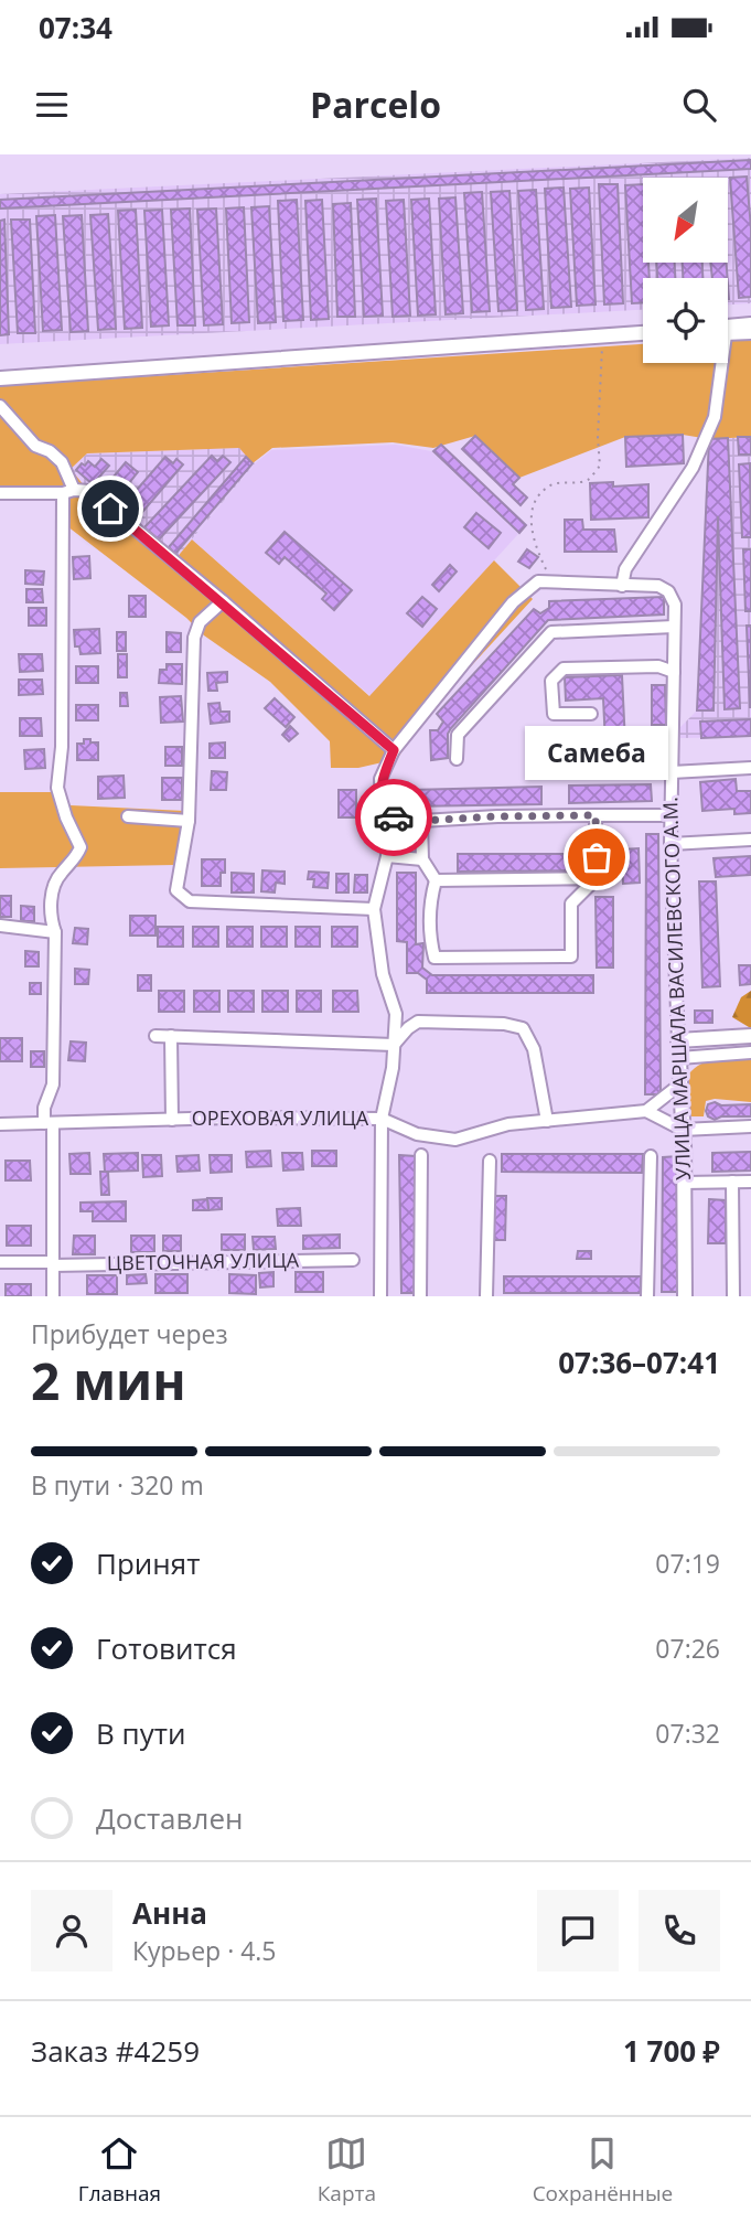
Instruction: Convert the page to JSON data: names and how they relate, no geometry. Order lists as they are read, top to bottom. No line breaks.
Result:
{"streets":{"main road":["УЛИЦА МАРШАЛА ВАСИЛЕВСКОГО А.М."],"street":["ОРЕХОВАЯ УЛИЦА","ЦВЕТОЧНАЯ УЛИЦА"]},"places":["Самеба"],"north":"bottom left","page":{"status":"07:34","header":"Parcelo","bubble":"Самеба","heading":["2 мин","Прибудет через","07:36–07:41"],"panel":["Анна","Курьер · 4.5","Заказ #4259","1 700 ₽"],"bar":"В пути · 320 m","list":[["Принят","07:19"],["Готовится","07:26"],["В пути","07:32"],"Доставлен"],"tabs":["Главная","Карта","Сохранённые"]}}
